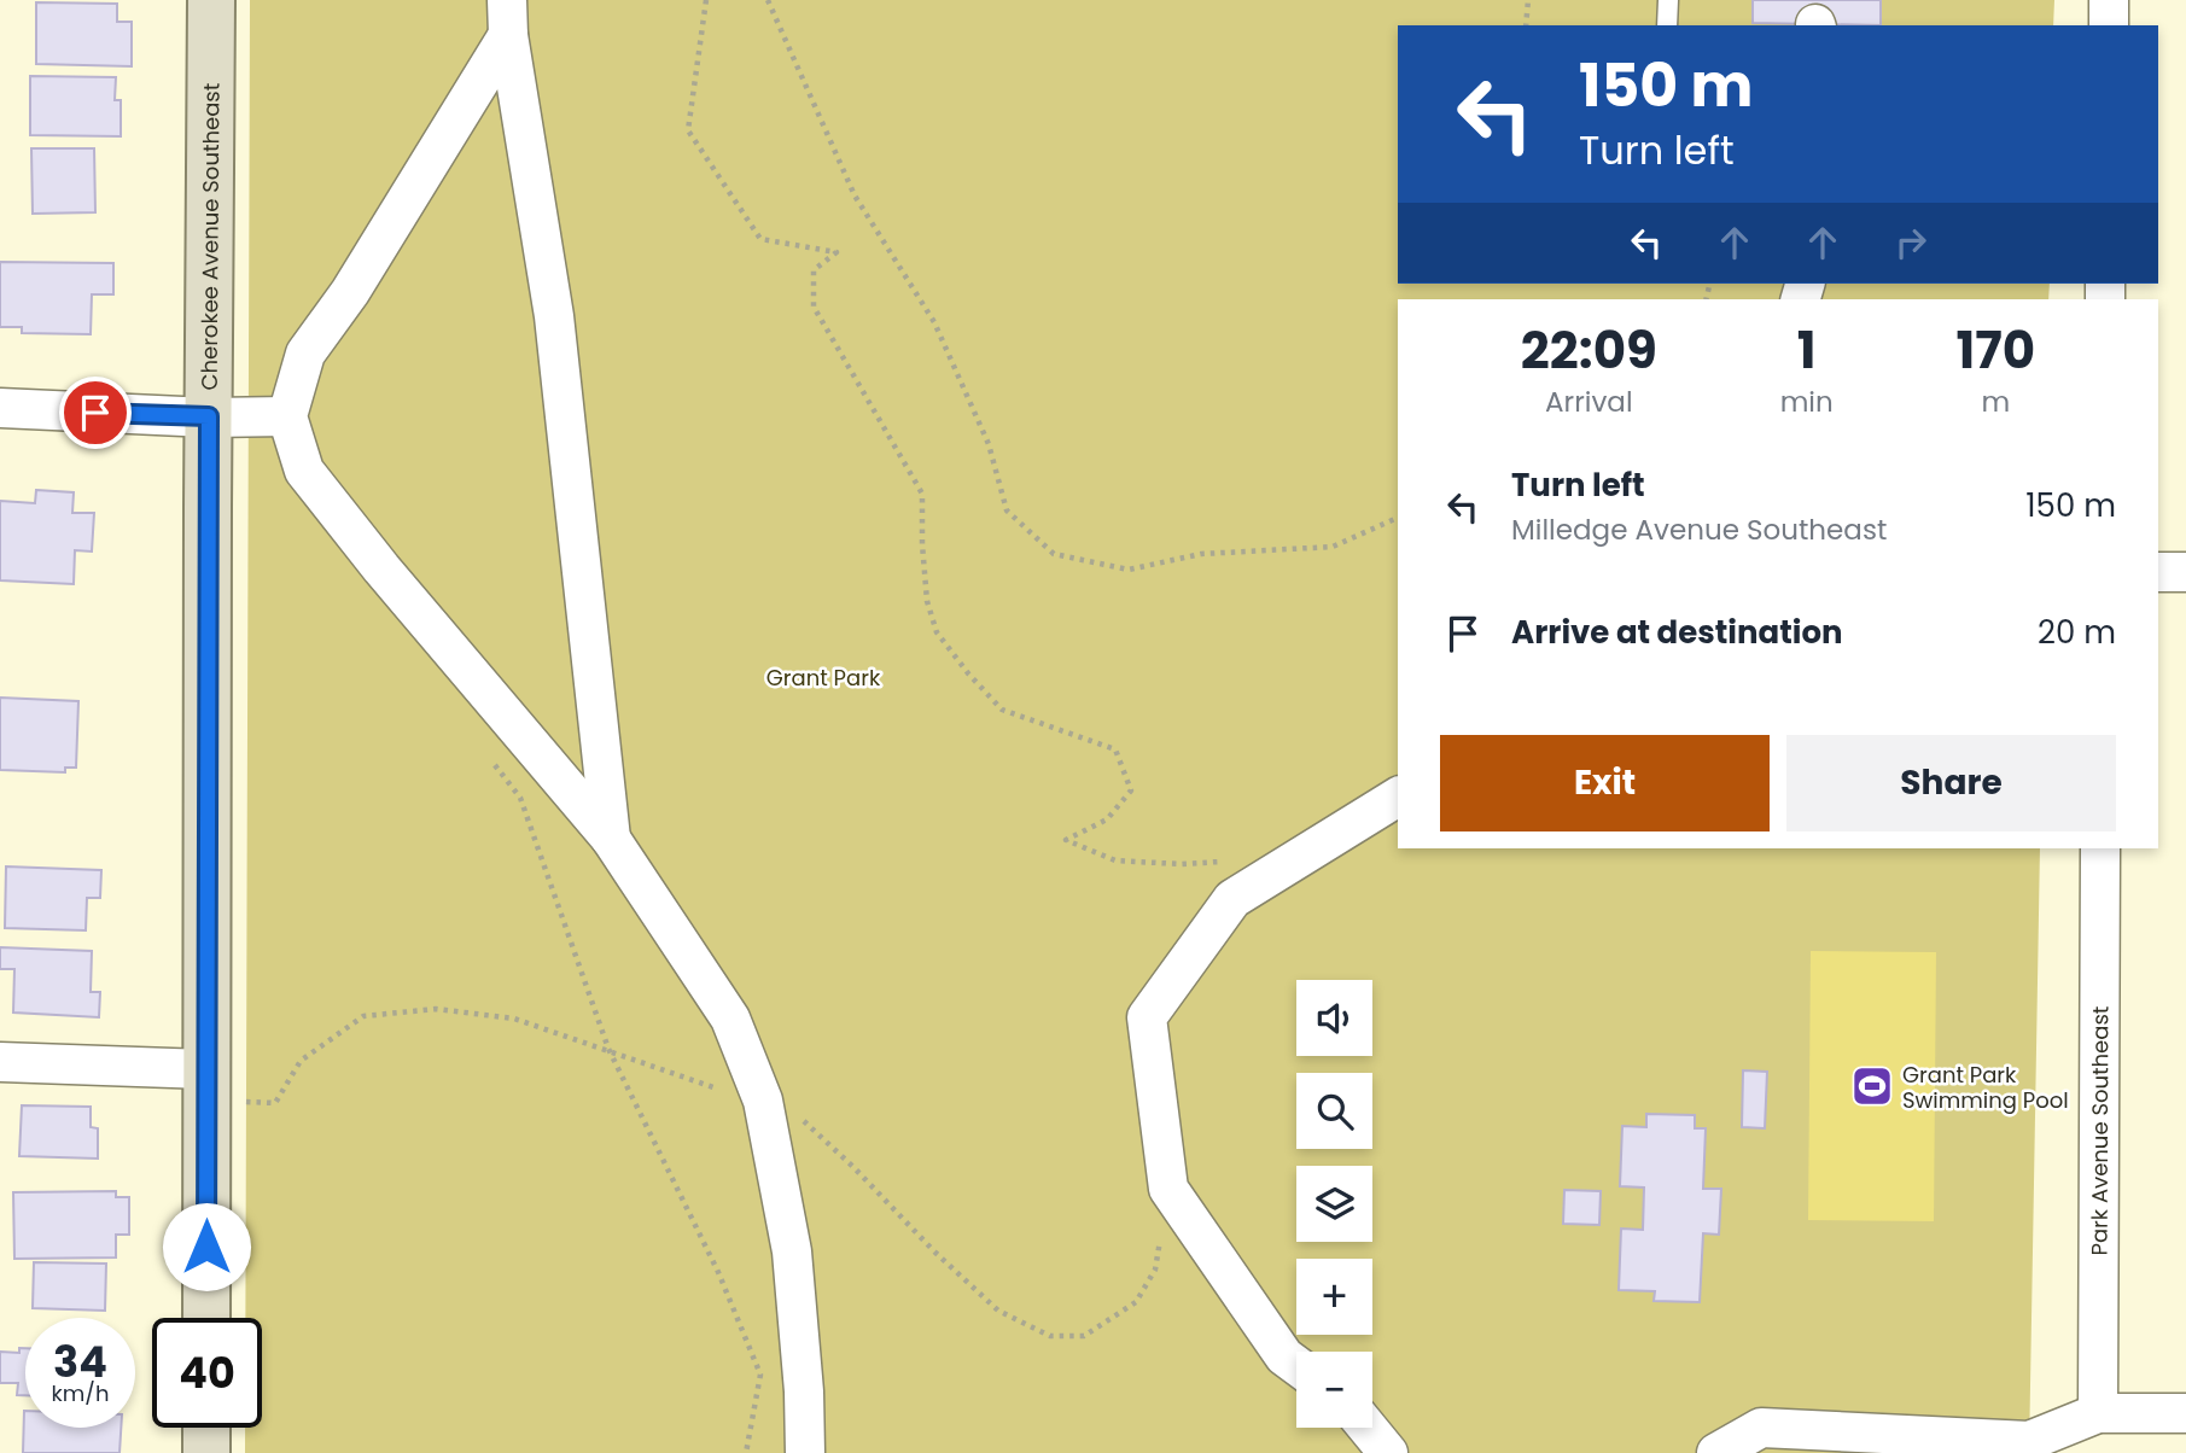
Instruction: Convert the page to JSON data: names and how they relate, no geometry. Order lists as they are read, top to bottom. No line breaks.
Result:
{"streets":{"street":["Cherokee Avenue Southeast","Park Avenue Southeast"]},"parks":["Grant Park"],"places":{"sports":["Grant Park Swimming Pool"]},"page":{"turn":["150 m","Turn left"],"eta":["22:09","Arrival","1","min","170","m"],"list":[{"name":"Turn left","note":"Milledge Avenue Southeast","value":"150 m"},{"name":"Arrive at destination","value":"20 m"}],"buttons":["Exit","Share"],"map_buttons":["+","−"],"speed":"34 km/h","limit":"40"}}
